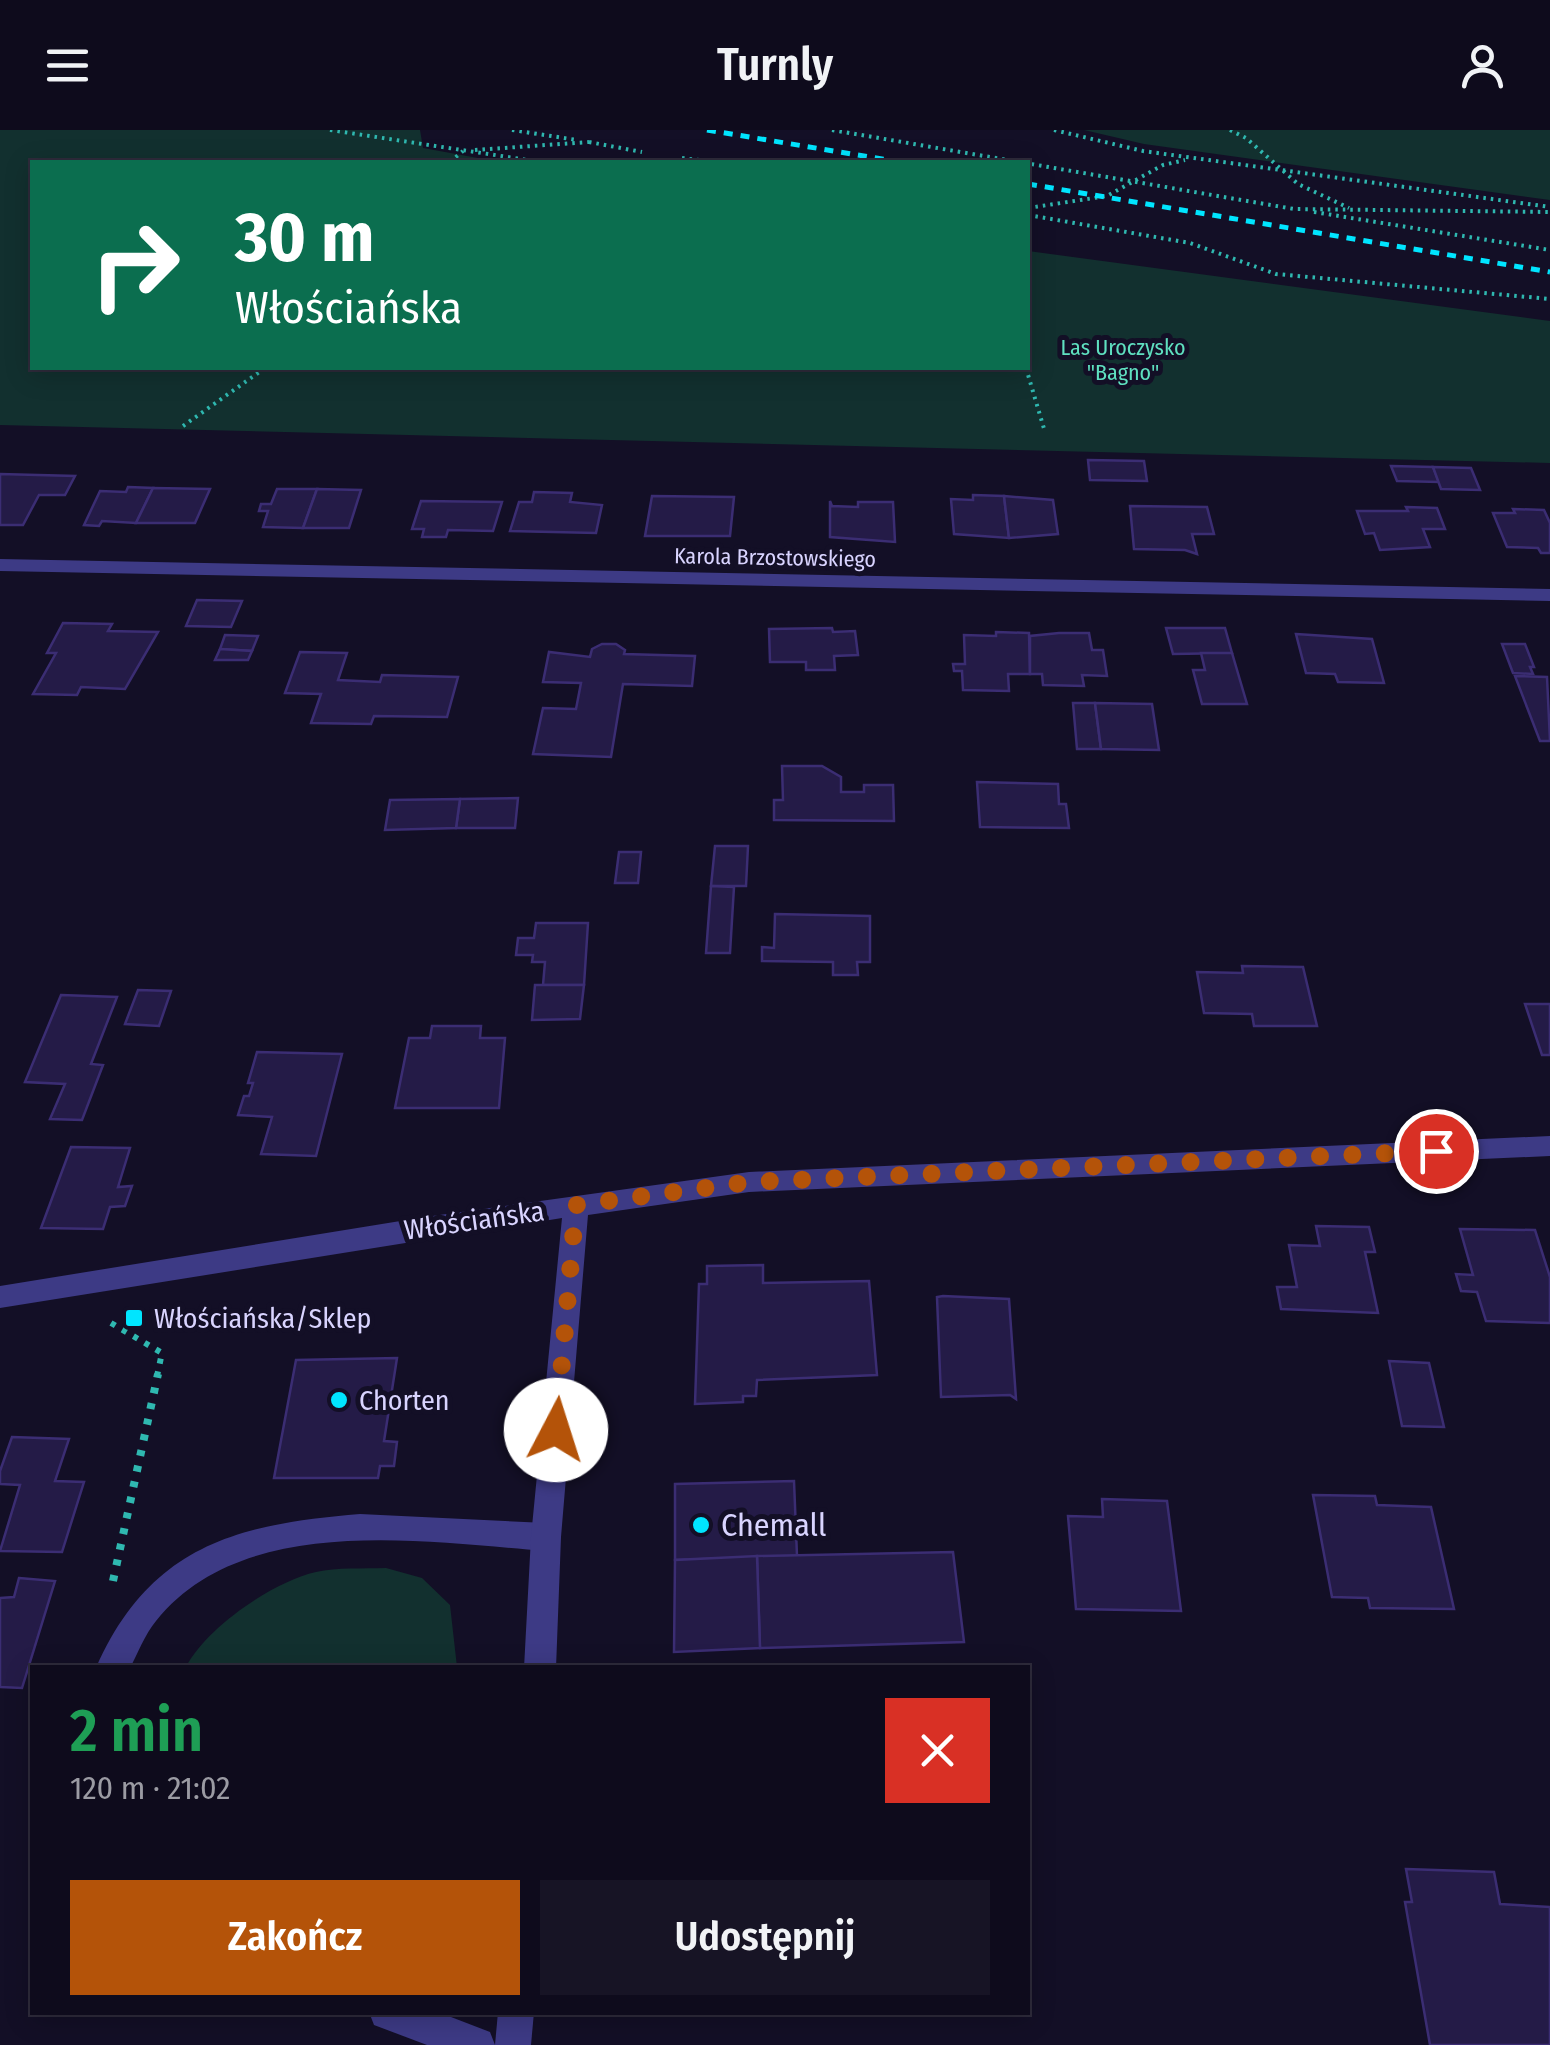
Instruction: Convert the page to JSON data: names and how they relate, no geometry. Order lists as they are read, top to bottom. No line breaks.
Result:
{"streets":{"street":["Karola Brzostowskiego","Włościańska"]},"parks":["Las Uroczysko \"Bagno\""],"places":{"transit":["Włościańska/Sklep"],"other":["Chorten","Chemall"]},"page":{"header":"Turnly","turn":["30 m","Włościańska"],"heading":["2 min","120 m · 21:02"],"buttons":["Zakończ","Udostępnij"]}}
